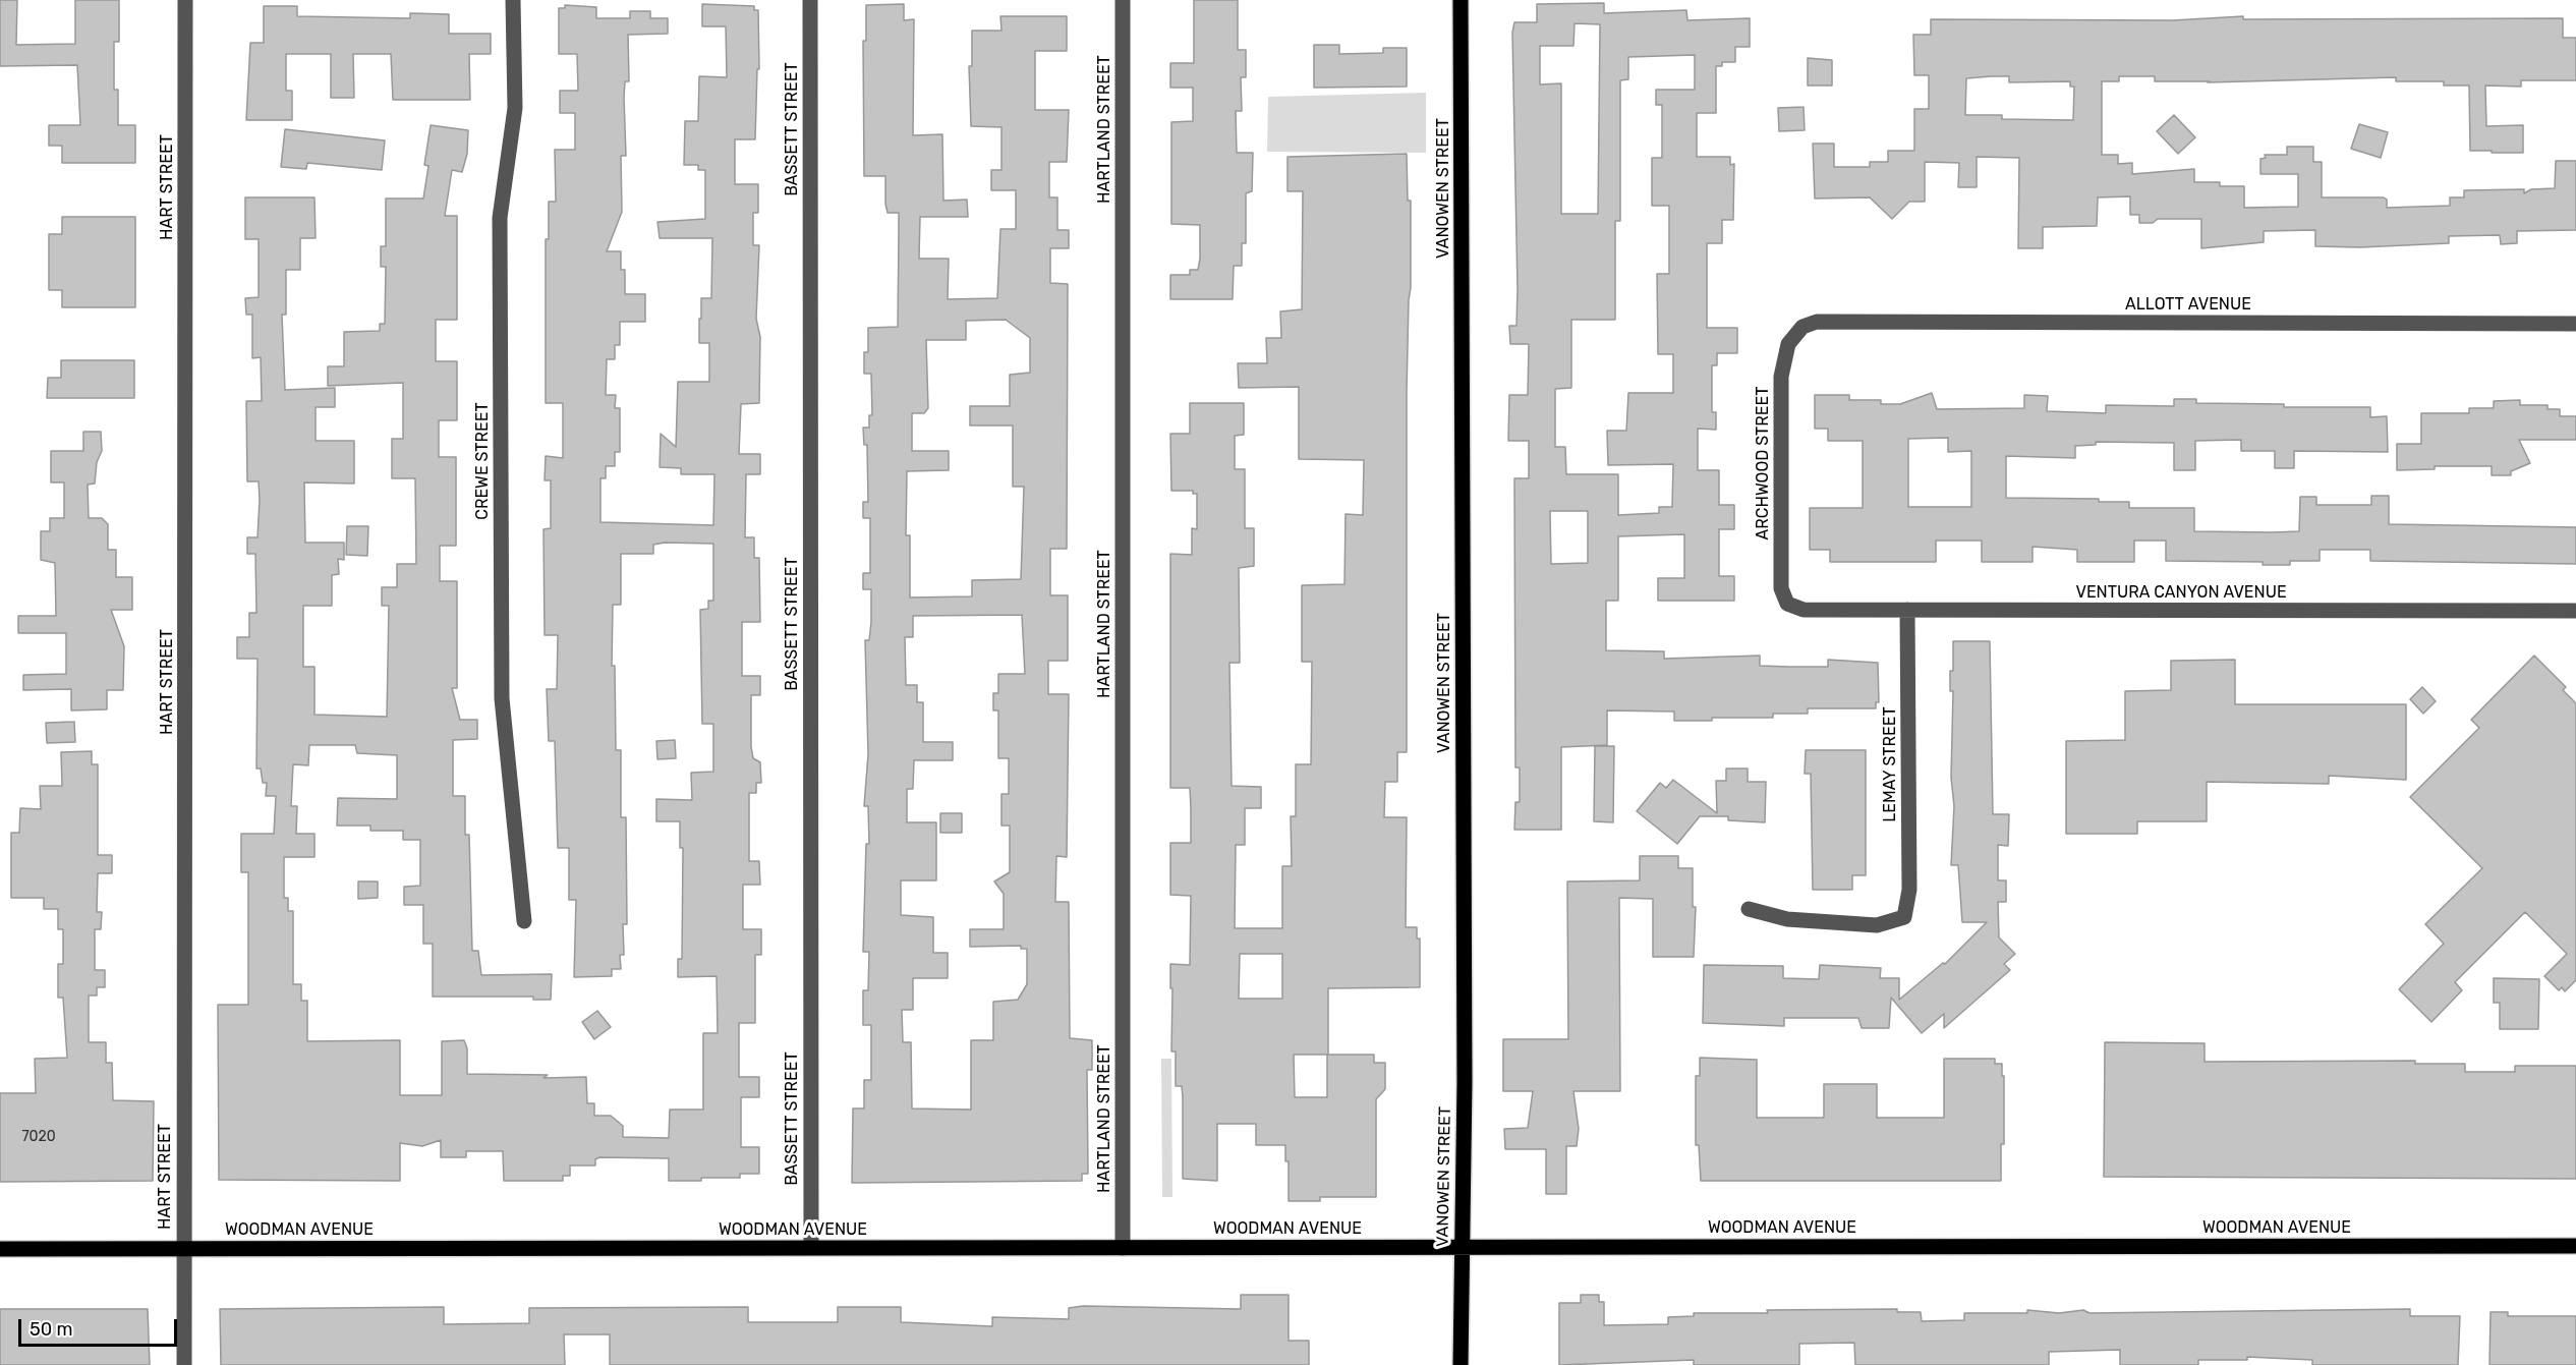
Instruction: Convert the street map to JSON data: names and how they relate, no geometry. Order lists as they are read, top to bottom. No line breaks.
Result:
{"streets":{"main road":["VANOWEN STREET","WOODMAN AVENUE"],"street":["BASSETT STREET","HARTLAND STREET","HART STREET","ALLOTT AVENUE","CREWE STREET","ARCHWOOD STREET","VENTURA CANYON AVENUE","LEMAY STREET"]},"crossings":[["BASSETT STREET","WOODMAN AVENUE"],["HARTLAND STREET","WOODMAN AVENUE"],["HART STREET","WOODMAN AVENUE"],["VANOWEN STREET","WOODMAN AVENUE"],["ALLOTT AVENUE","ARCHWOOD STREET"],["ARCHWOOD STREET","VENTURA CANYON AVENUE"],["VENTURA CANYON AVENUE","LEMAY STREET"]],"house_numbers":["7020"],"scale_bar":"50 m"}
